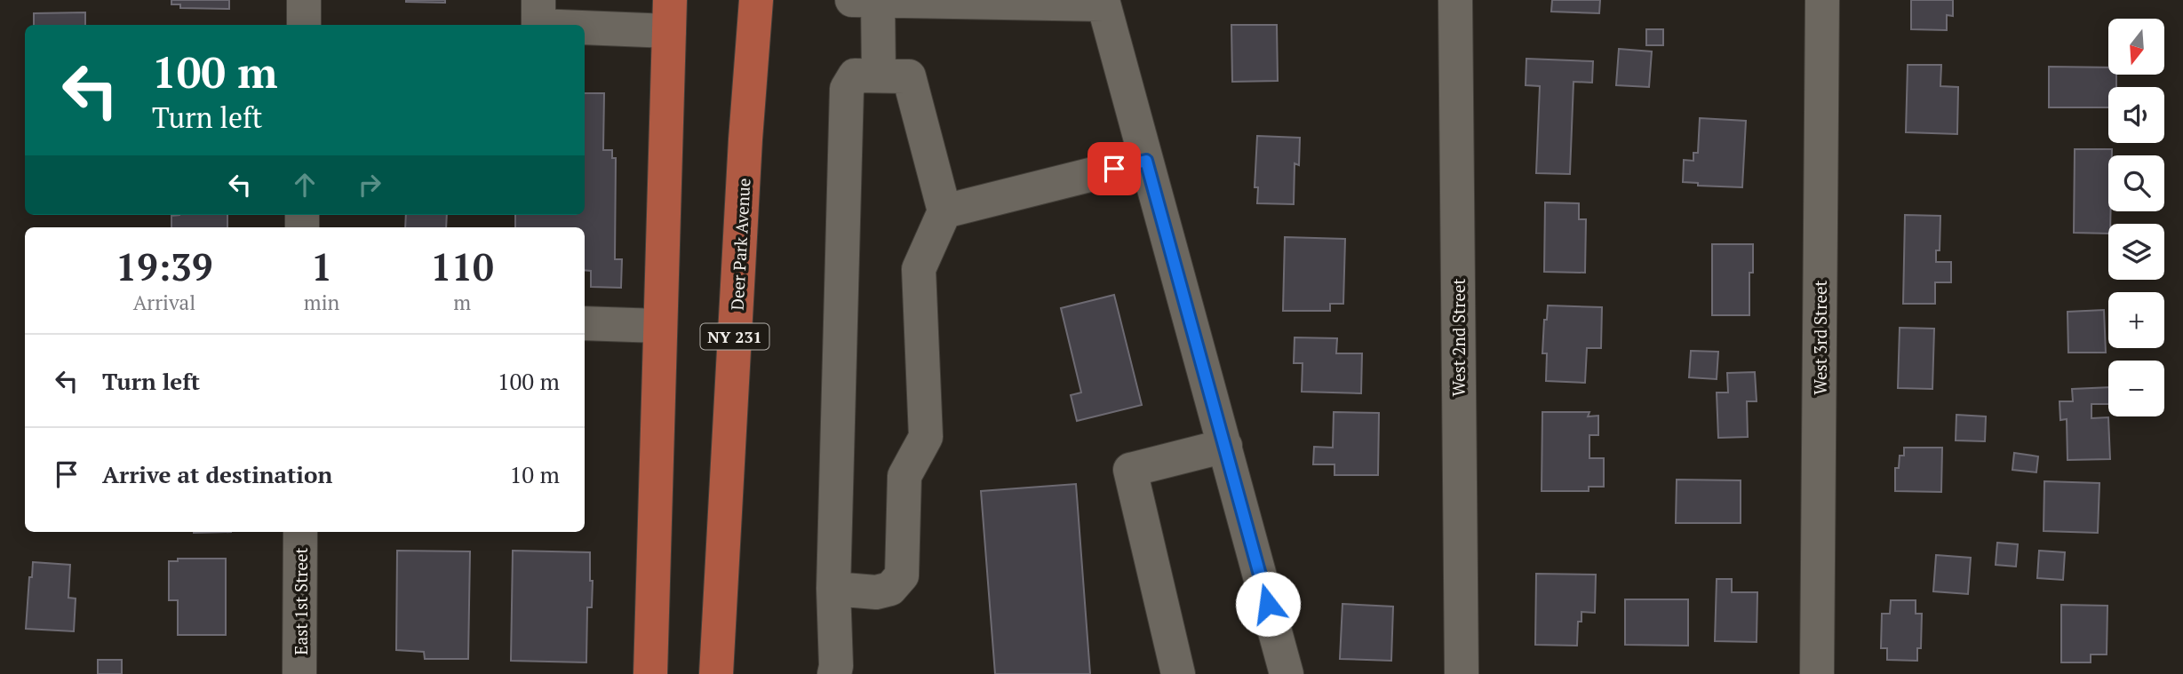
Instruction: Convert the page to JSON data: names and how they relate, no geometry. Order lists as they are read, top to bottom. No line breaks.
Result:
{"streets":{"main road":["Deer Park Avenue","NY 231"],"street":["West 2nd Street","West 3rd Street","East 1st Street"]},"north":"bottom","page":{"map_buttons":["+","−"],"turn":["100 m","Turn left"],"eta":["19:39","Arrival","1","min","110","m"],"list":[{"name":"Turn left","value":"100 m"},{"name":"Arrive at destination","value":"10 m"}]}}
